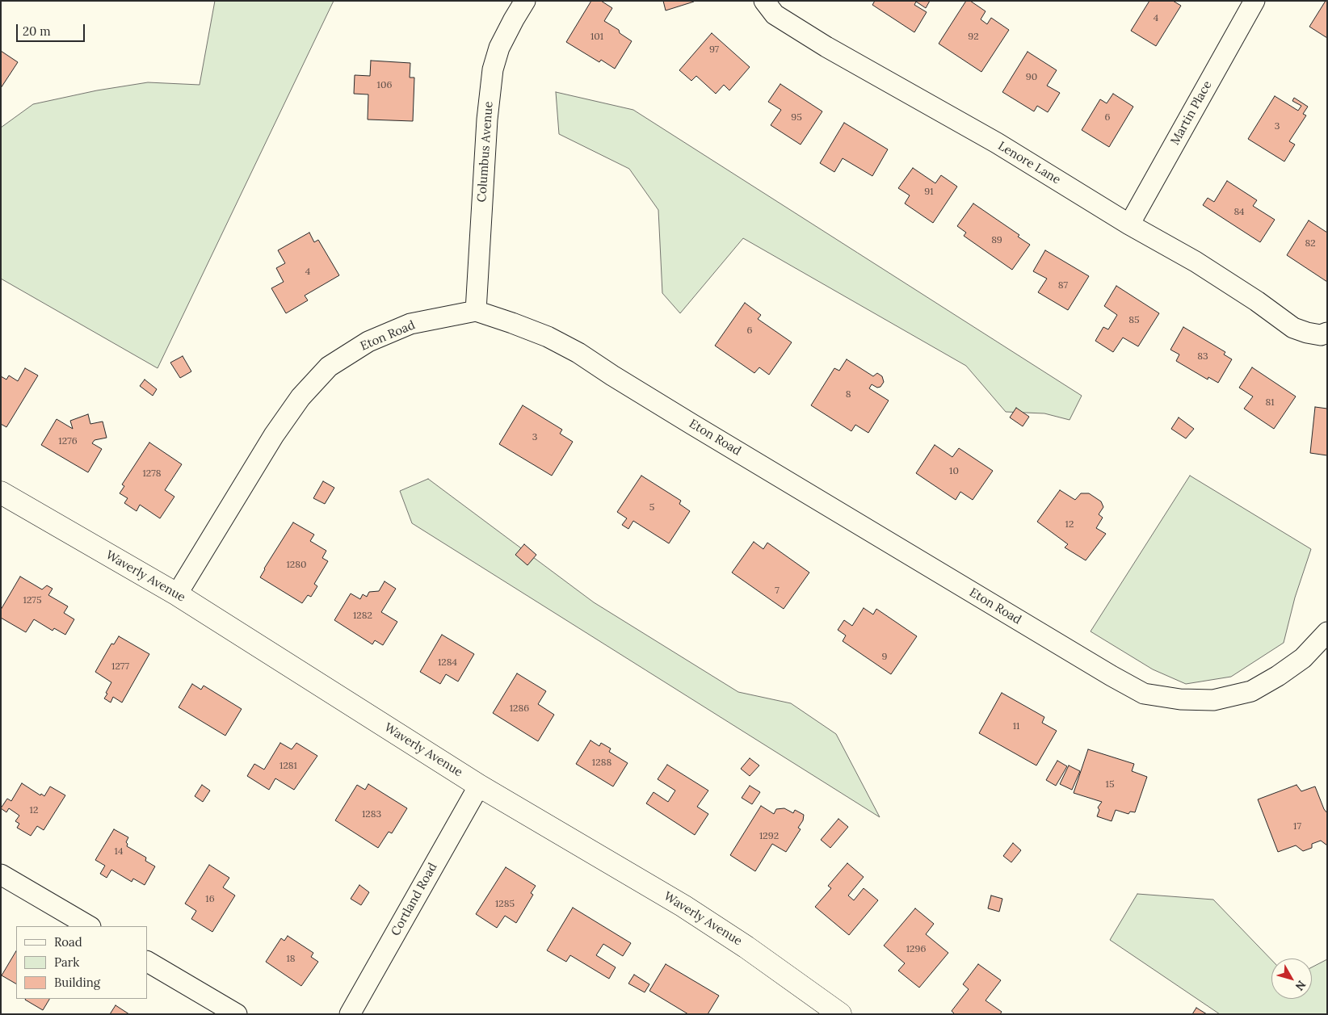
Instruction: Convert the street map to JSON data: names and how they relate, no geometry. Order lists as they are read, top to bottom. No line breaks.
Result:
{"streets":{"street":["Martin Place","Columbus Avenue","Lenore Lane","Eton Road","Waverly Avenue","Cortland Road"]},"crossings":[["Martin Place","Lenore Lane"],["Columbus Avenue","Eton Road"],["Eton Road","Waverly Avenue"],["Waverly Avenue","Cortland Road"]],"house_numbers":["4","101","92","97","90","106","95","6","3","91","84","89","82","4","87","85","6","83","8","81","3","1276","10","1278","5","12","1280","7","1275","1282","9","1284","1277","1286","11","1288","1281","15","12","1283","17","1292","14","16","1285","1296","18"],"legend":["Road","Park","Building"],"scale_bar":"20 m","north":"bottom right"}
